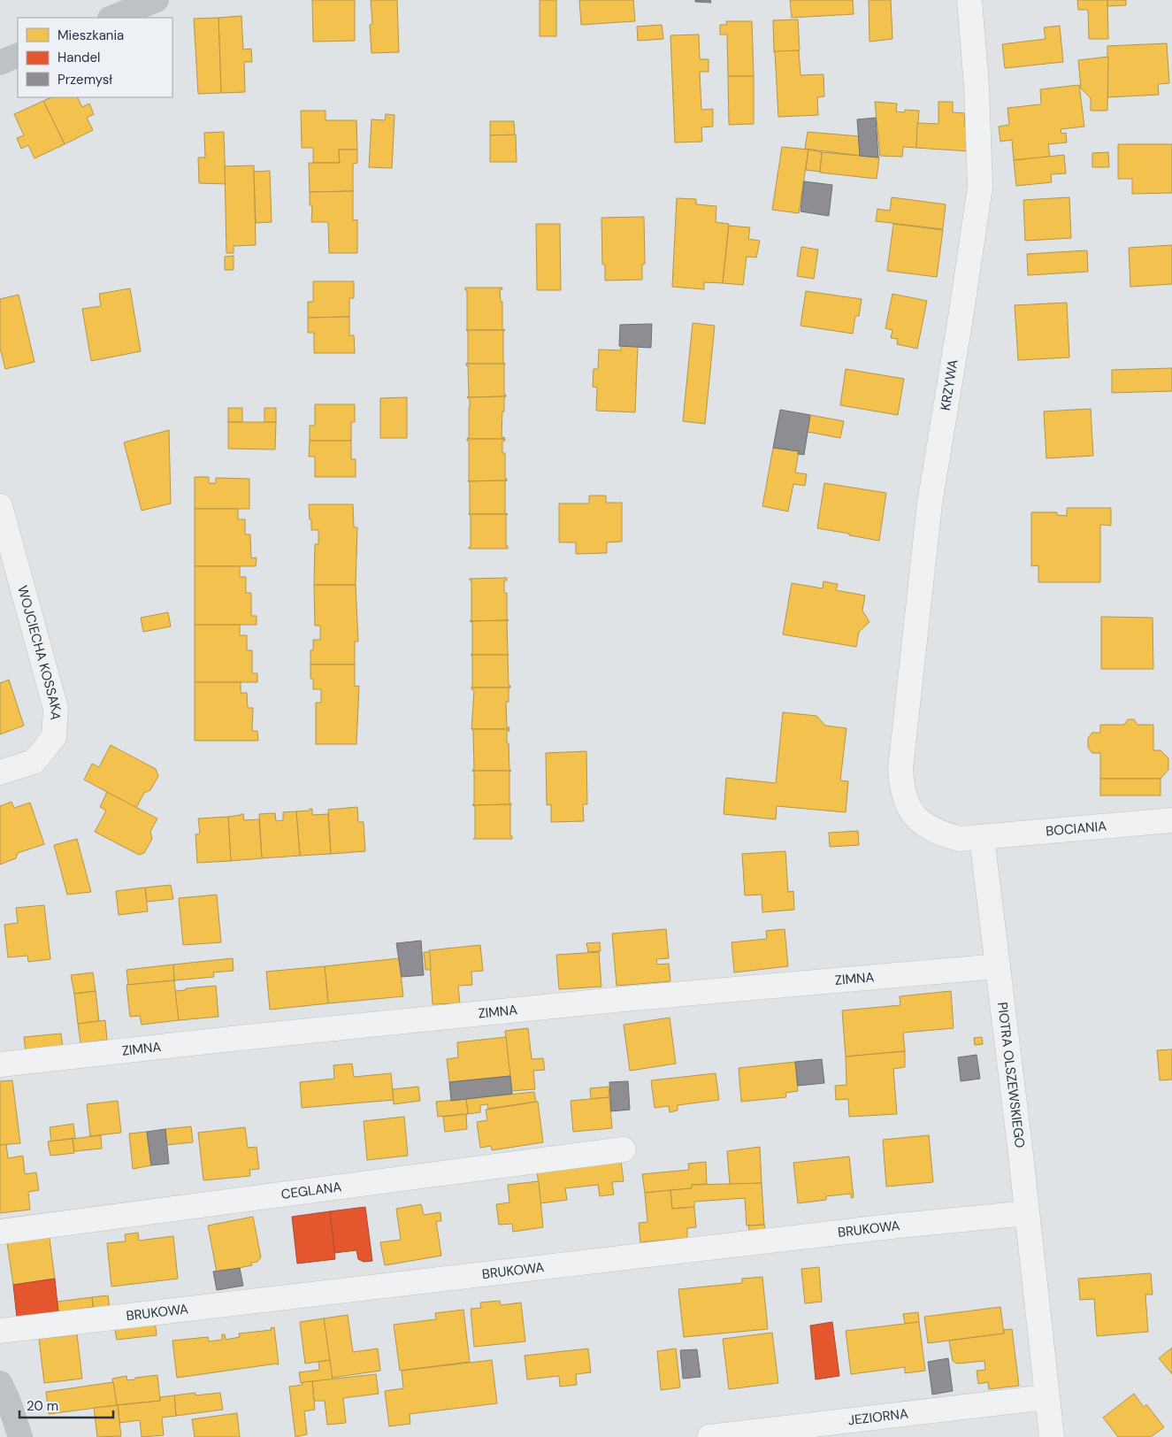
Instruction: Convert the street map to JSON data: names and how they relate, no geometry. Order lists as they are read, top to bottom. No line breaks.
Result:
{"streets":{"street":["KRZYWA","WOJCIECHA KOSSAKA","BOCIANIA","ZIMNA","PIOTRA OLSZEWSKIEGO","CEGLANA","BRUKOWA","JEZIORNA"]},"crossings":[["KRZYWA","BOCIANIA"],["KRZYWA","PIOTRA OLSZEWSKIEGO"],["BOCIANIA","PIOTRA OLSZEWSKIEGO"],["ZIMNA","PIOTRA OLSZEWSKIEGO"],["PIOTRA OLSZEWSKIEGO","BRUKOWA"],["PIOTRA OLSZEWSKIEGO","JEZIORNA"]],"legend":["Mieszkania","Handel","Przemysł"],"scale_bar":"20 m"}
